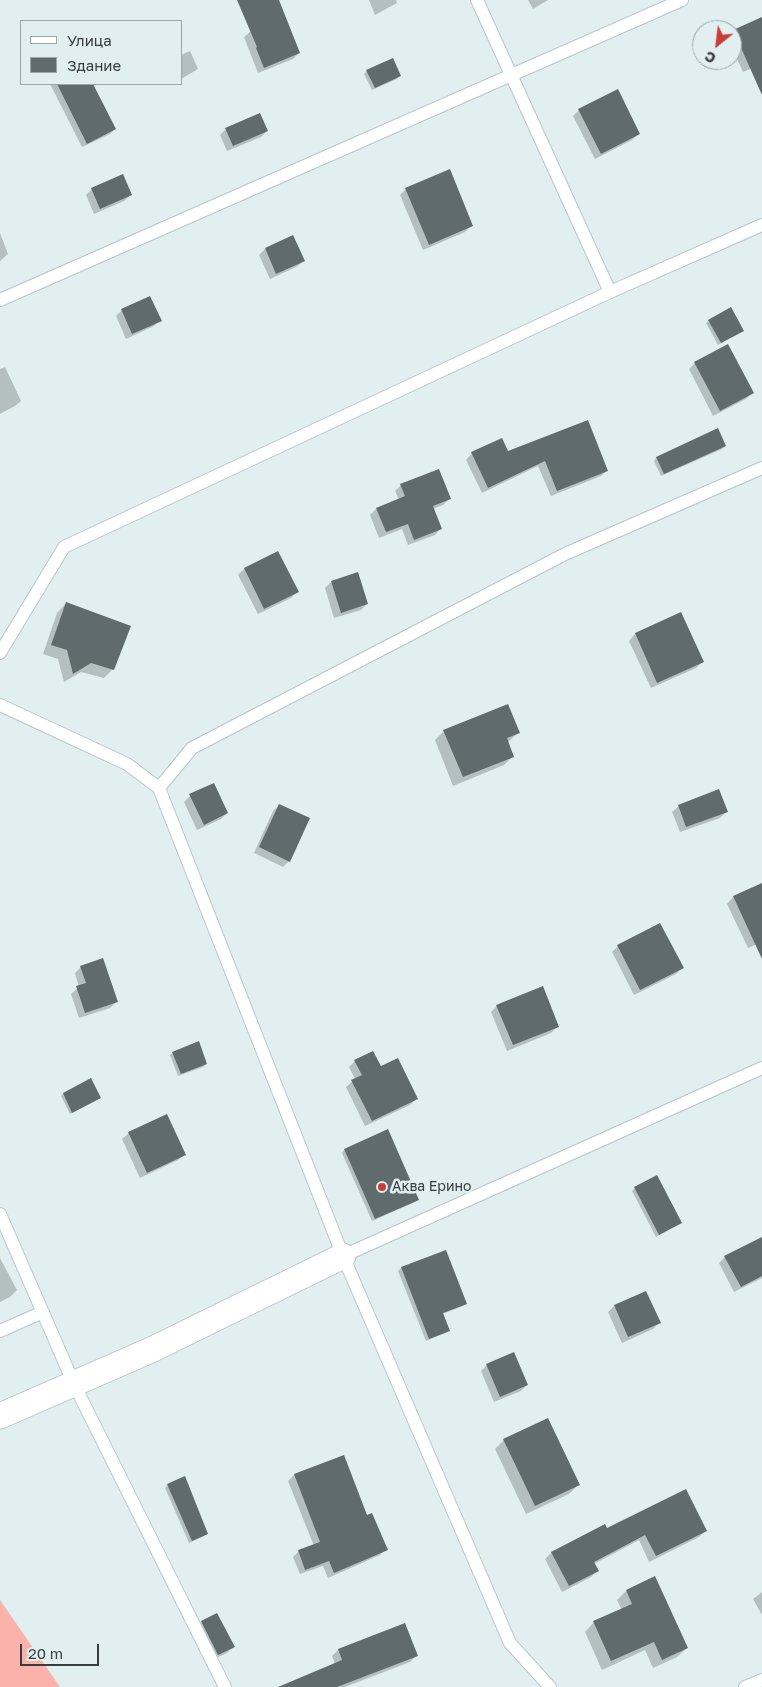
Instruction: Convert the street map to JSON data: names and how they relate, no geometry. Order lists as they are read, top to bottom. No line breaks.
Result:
{"places":["Аква Ерино"],"legend":["Улица","Здание"],"scale_bar":"20 m","north":"bottom left"}
